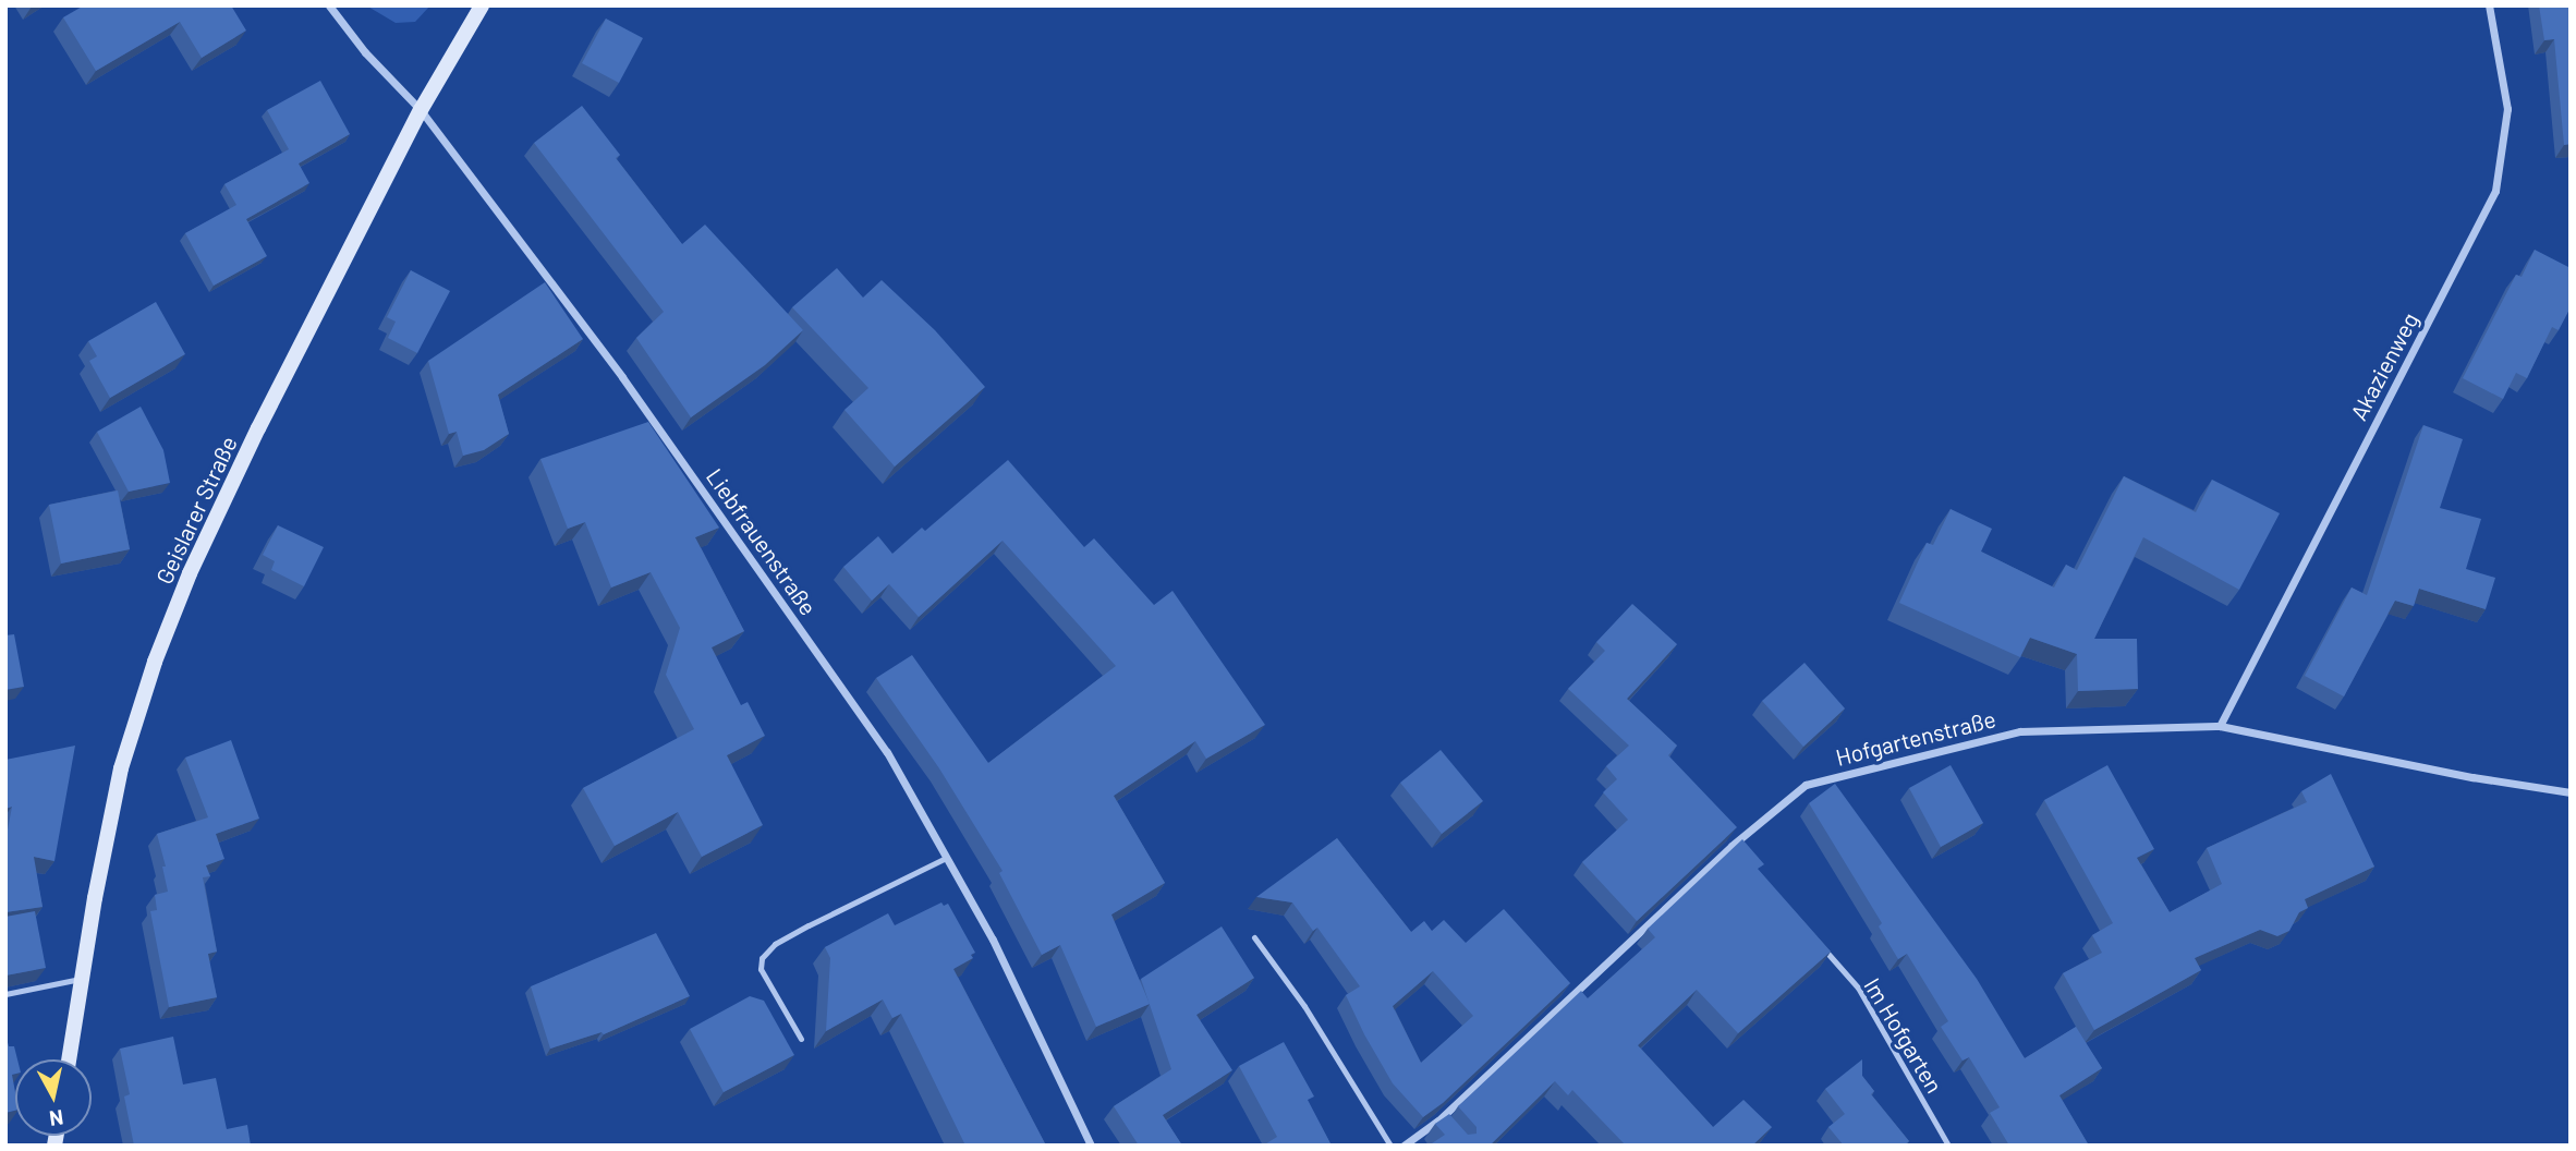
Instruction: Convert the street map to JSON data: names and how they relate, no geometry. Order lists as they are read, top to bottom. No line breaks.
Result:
{"streets":{"main road":["Geislarer Straße"],"street":["Akazienweg","Liebfrauenstraße","Hofgartenstraße"],"lane":["Im Hofgarten"]},"crossings":[["Akazienweg","Hofgartenstraße"],["Geislarer Straße","Liebfrauenstraße"]],"north":"bottom"}
